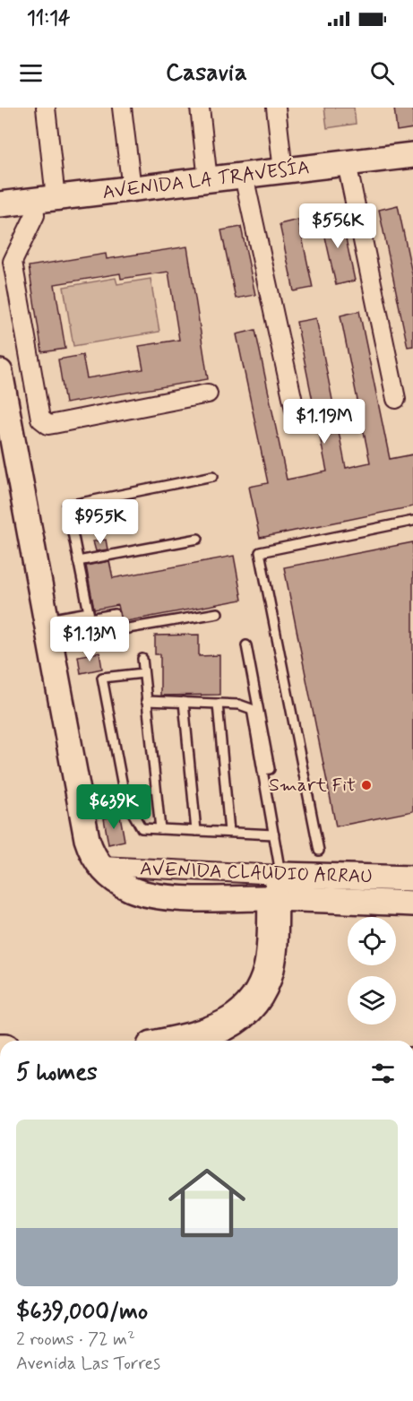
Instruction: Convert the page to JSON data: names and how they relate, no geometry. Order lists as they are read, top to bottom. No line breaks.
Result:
{"streets":{"street":["AVENIDA LA TRAVESÍA","AVENIDA CLAUDIO ARRAU"]},"places":["Smart Fit"],"page":{"status":"11:14","header":"Casavia","price":["$556K","$1.19M","$955K","$1.13M","$639K"],"heading":"5 homes","list":[{"name":"$639,000/mo","note":"2 rooms · 72 m² · Avenida Las Torres"}]}}
